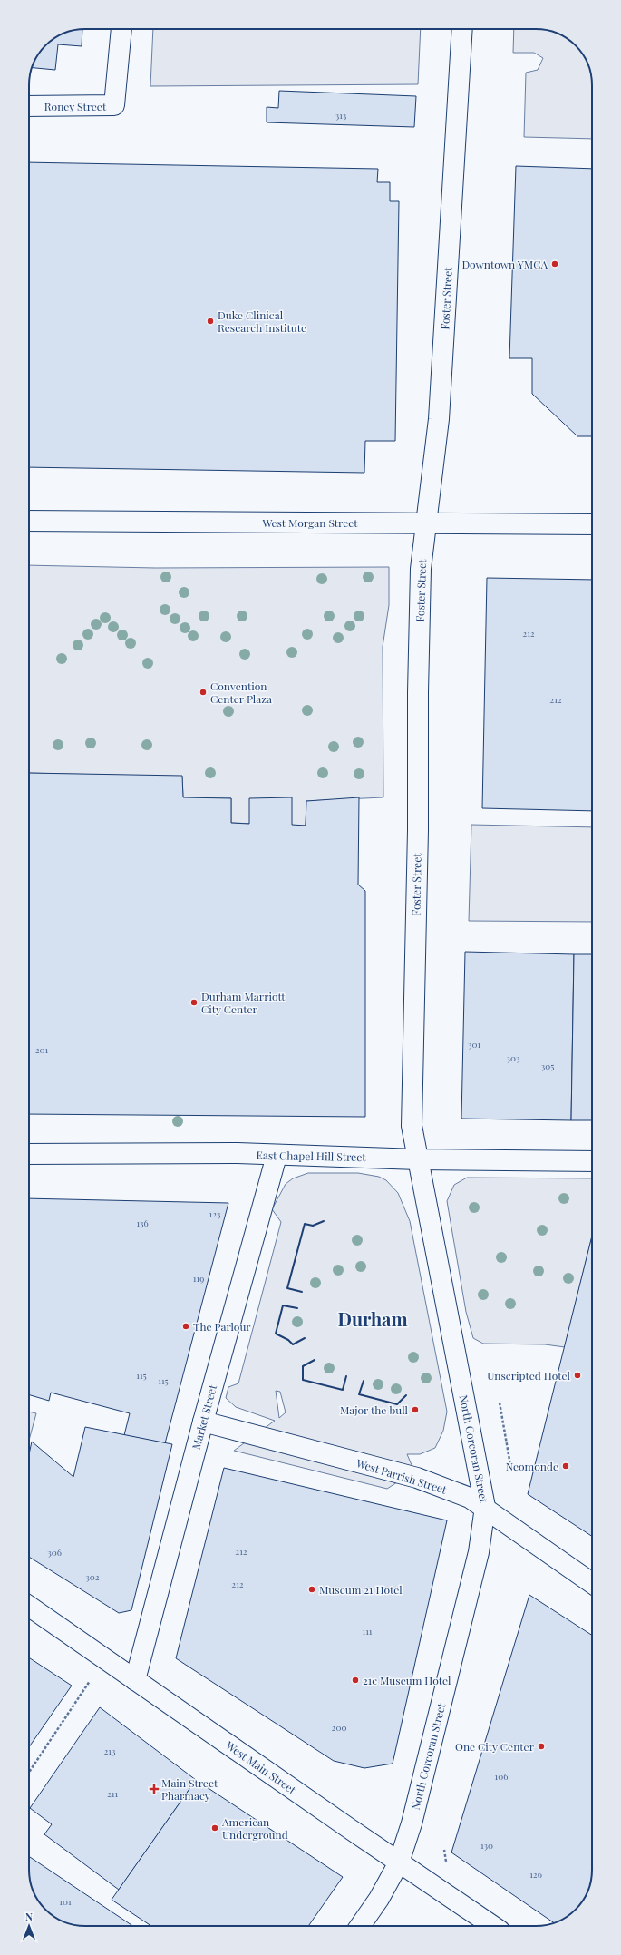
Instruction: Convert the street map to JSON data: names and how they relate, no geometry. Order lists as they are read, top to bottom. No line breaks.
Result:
{"streets":{"street":["Roney Street","Foster Street","West Morgan Street","East Chapel Hill Street","Market Street","North Corcoran Street","West Parrish Street","West Main Street"]},"crossings":[["Foster Street","West Morgan Street"],["Foster Street","East Chapel Hill Street"],["Foster Street","North Corcoran Street"],["East Chapel Hill Street","Market Street"],["East Chapel Hill Street","North Corcoran Street"],["Market Street","West Parrish Street"],["Market Street","West Main Street"],["North Corcoran Street","West Parrish Street"],["North Corcoran Street","West Main Street"]],"districts":["Durham"],"places":{"other":["Downtown YMCA","Duke Clinical Research Institute","Convention Center Plaza","Durham Marriott City Center","The Parlour","Unscripted Hotel","Major the bull","Neomonde","Museum 21 Hotel","21c Museum Hotel","One City Center","American Underground"],"health":["Main Street Pharmacy"]},"house_numbers":["313","212","212","301","201","303","305","123","136","119","115","115","212","306","302","212","111","200","213","106","211","130","126","101"],"north":"top"}
